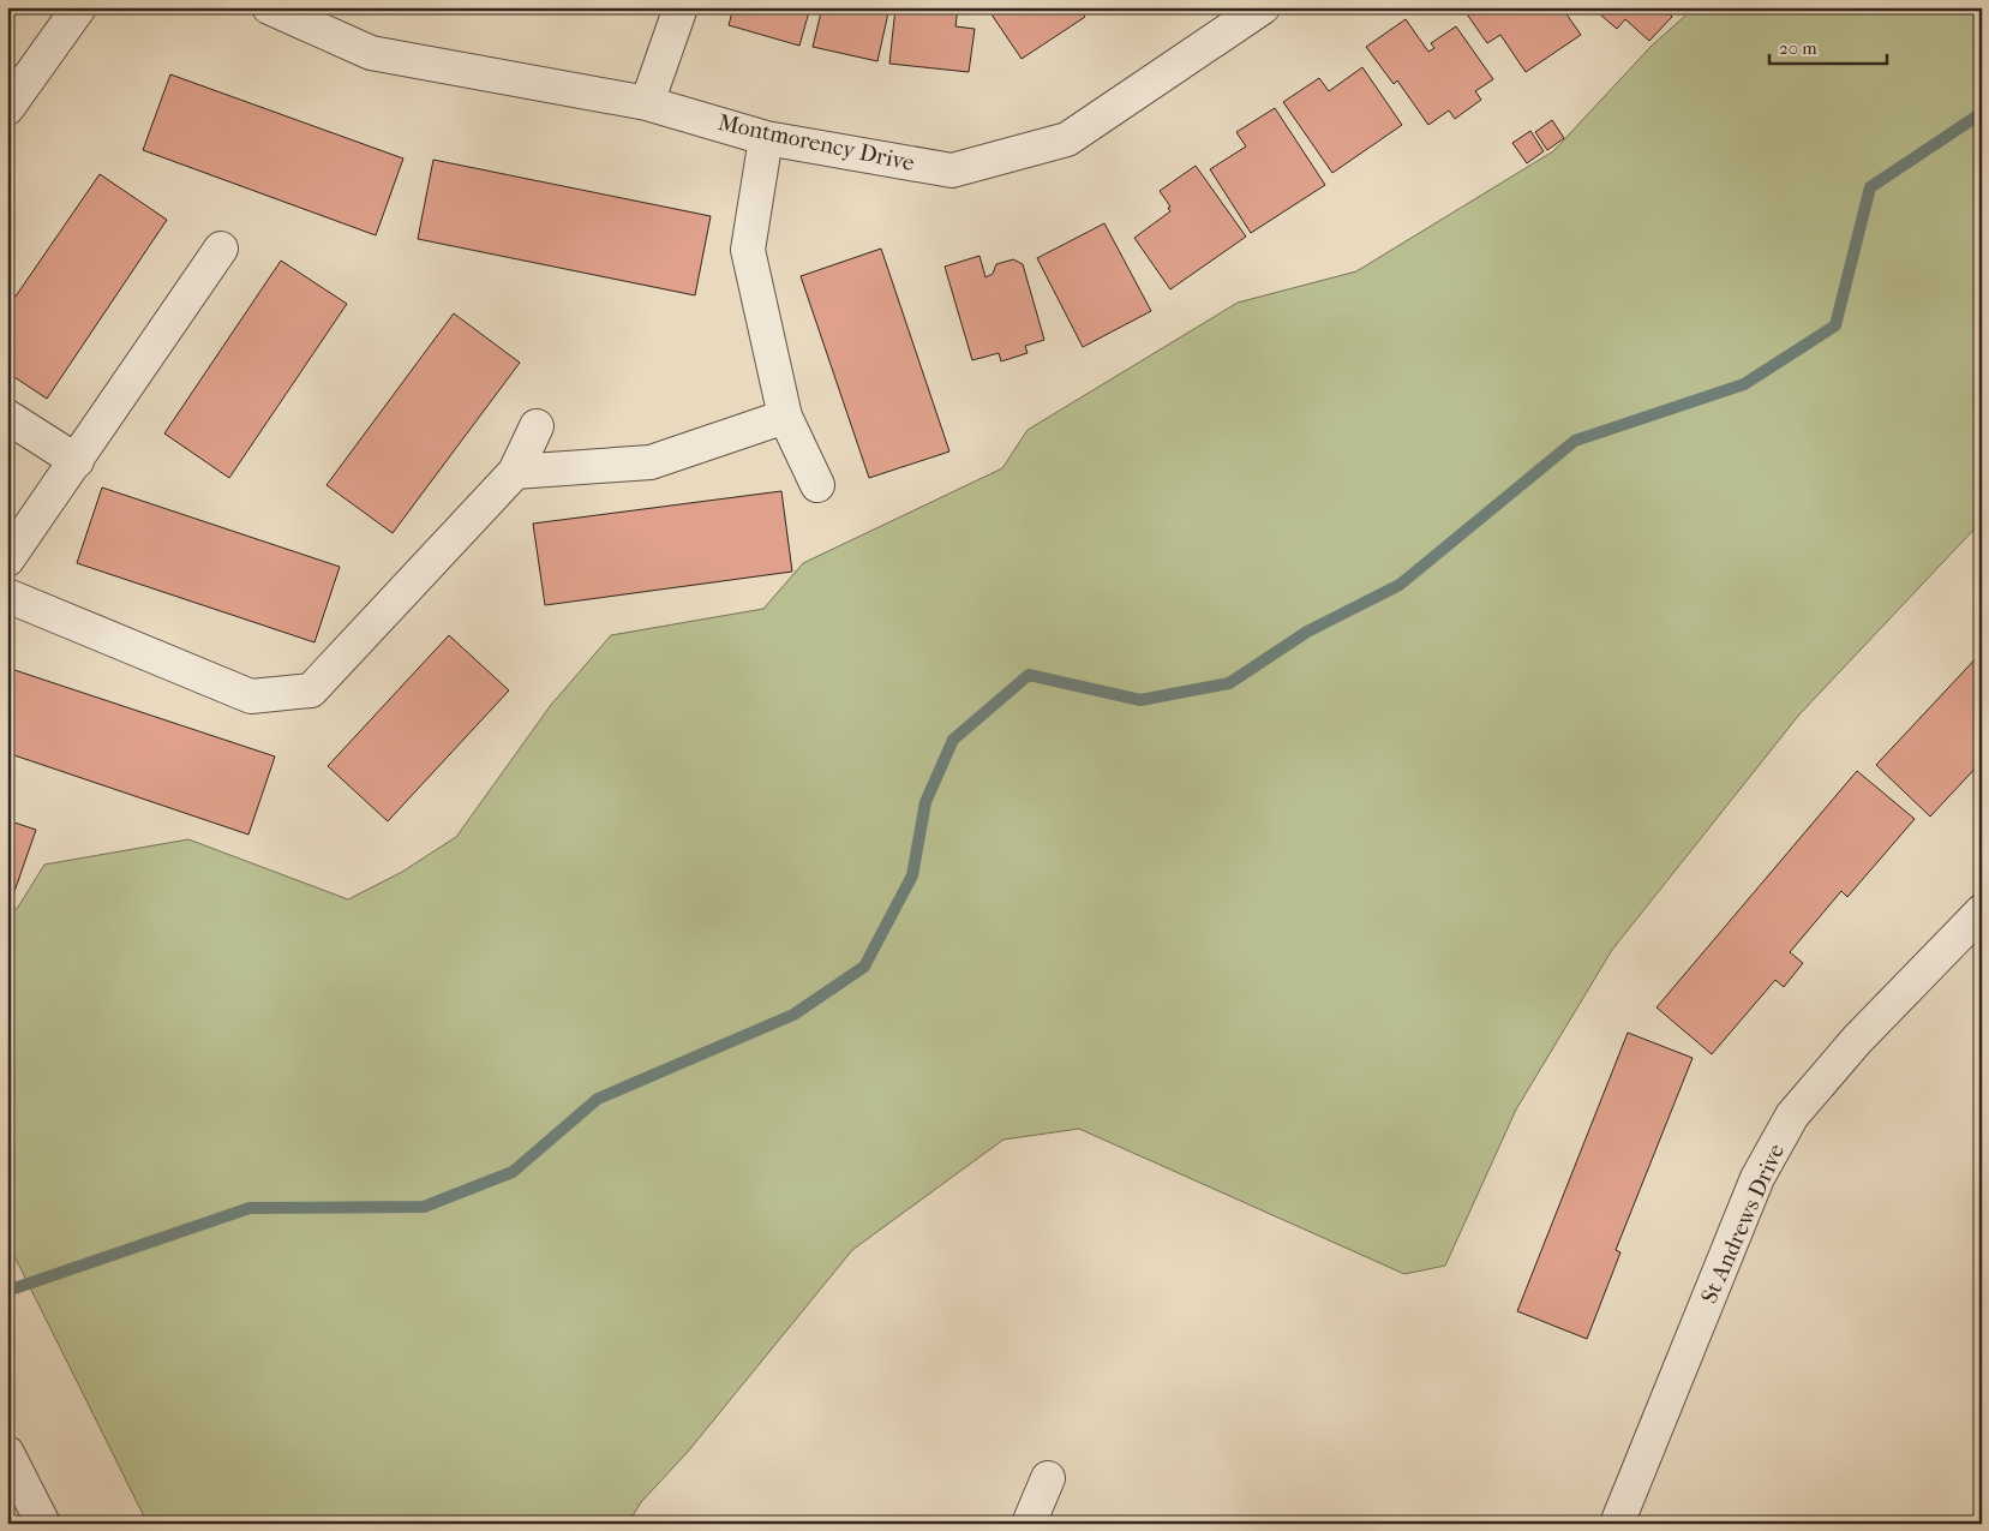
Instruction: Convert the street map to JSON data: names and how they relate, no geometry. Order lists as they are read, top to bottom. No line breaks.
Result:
{"streets":{"street":["Montmorency Drive","St Andrews Drive"]},"scale_bar":"20 m"}
